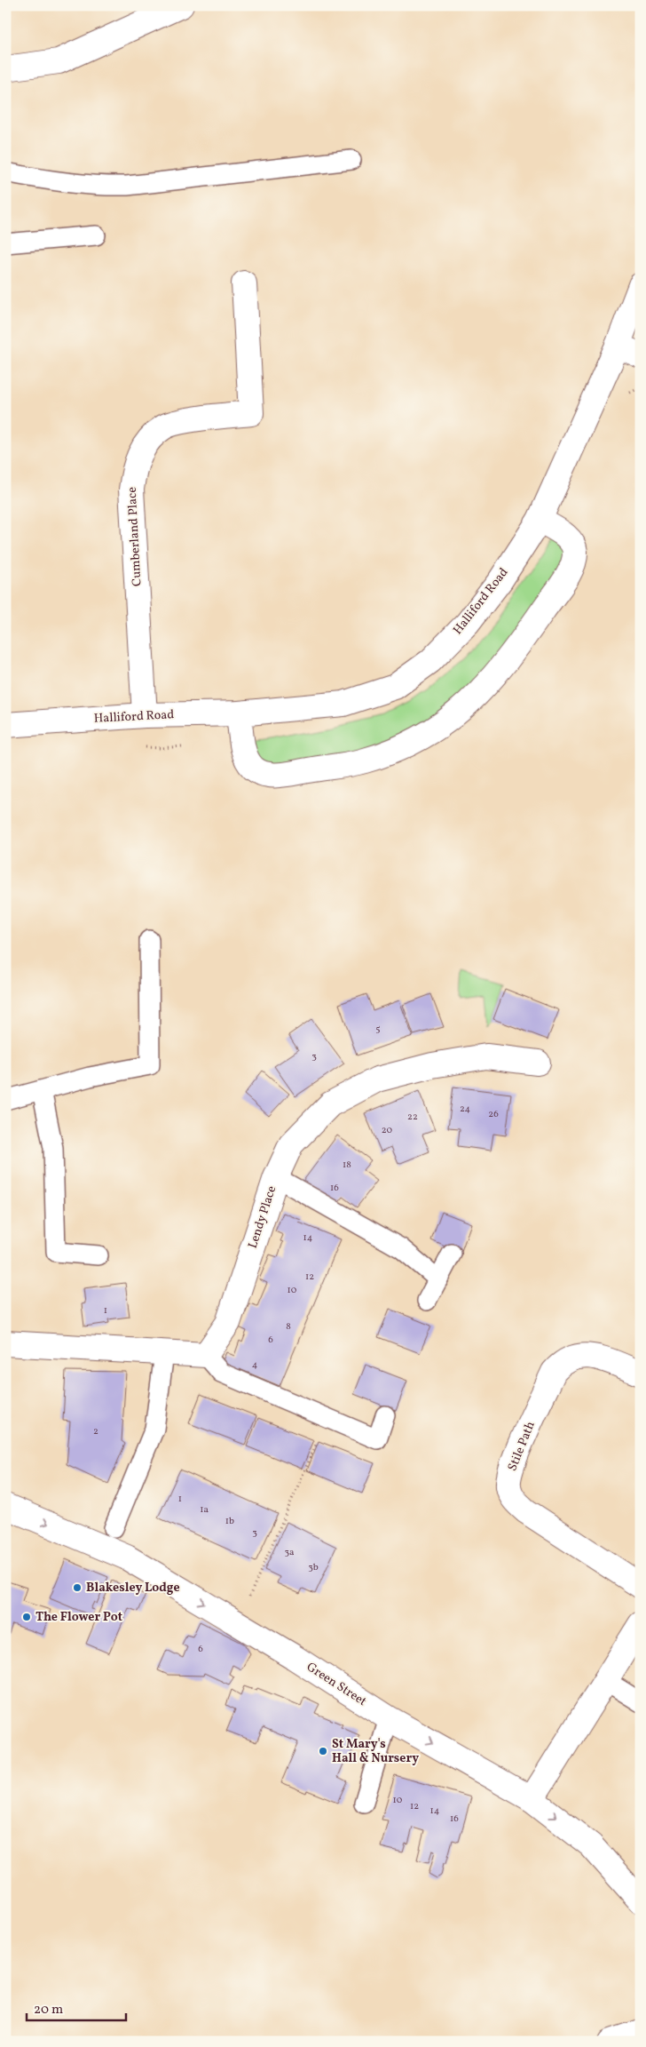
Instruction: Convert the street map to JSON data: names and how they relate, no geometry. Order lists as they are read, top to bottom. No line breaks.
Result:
{"streets":{"street":["Cumberland Place","Halliford Road","Lendy Place","Stile Path","Green Street"]},"crossings":[["Cumberland Place","Halliford Road"]],"one_way":["Green Street"],"places":["Blakesley Lodge","The Flower Pot","St Mary's Hall & Nursery"],"house_numbers":["5","3","24","26","22","20","18","16","14","12","10","1","8","6","4","2","1","1a","1b","3","3a","3b","6","10","12","14","16"],"scale_bar":"20 m"}
